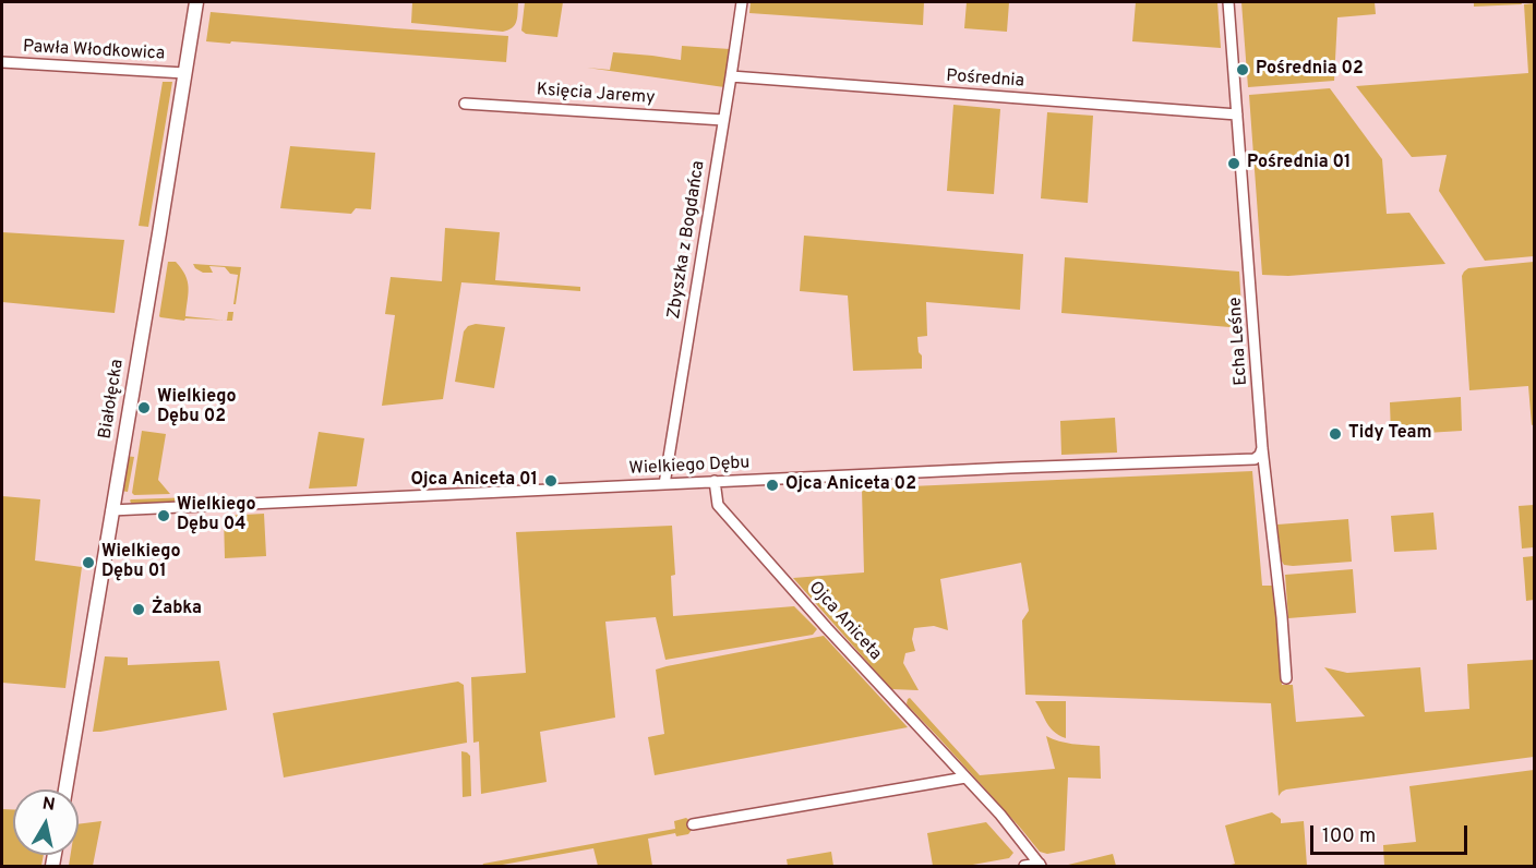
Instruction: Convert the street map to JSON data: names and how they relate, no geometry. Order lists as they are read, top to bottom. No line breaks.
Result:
{"streets":{"street":["Pawła Włodkowica","Pośrednia","Księcia Jaremy","Zbyszka z Bogdańca","Echa Leśne","Białołęcka","Wielkiego Dębu","Ojca Aniceta"]},"crossings":[["Pawła Włodkowica","Białołęcka"],["Pośrednia","Zbyszka z Bogdańca"],["Pośrednia","Echa Leśne"],["Księcia Jaremy","Zbyszka z Bogdańca"],["Zbyszka z Bogdańca","Wielkiego Dębu"],["Echa Leśne","Wielkiego Dębu"],["Białołęcka","Wielkiego Dębu"],["Wielkiego Dębu","Ojca Aniceta"]],"places":["Pośrednia 02","Pośrednia 01","Wielkiego Dębu 02","Tidy Team","Ojca Aniceta 01","Ojca Aniceta 02","Wielkiego Dębu 04","Wielkiego Dębu 01","Żabka"],"scale_bar":"100 m","north":"top"}
